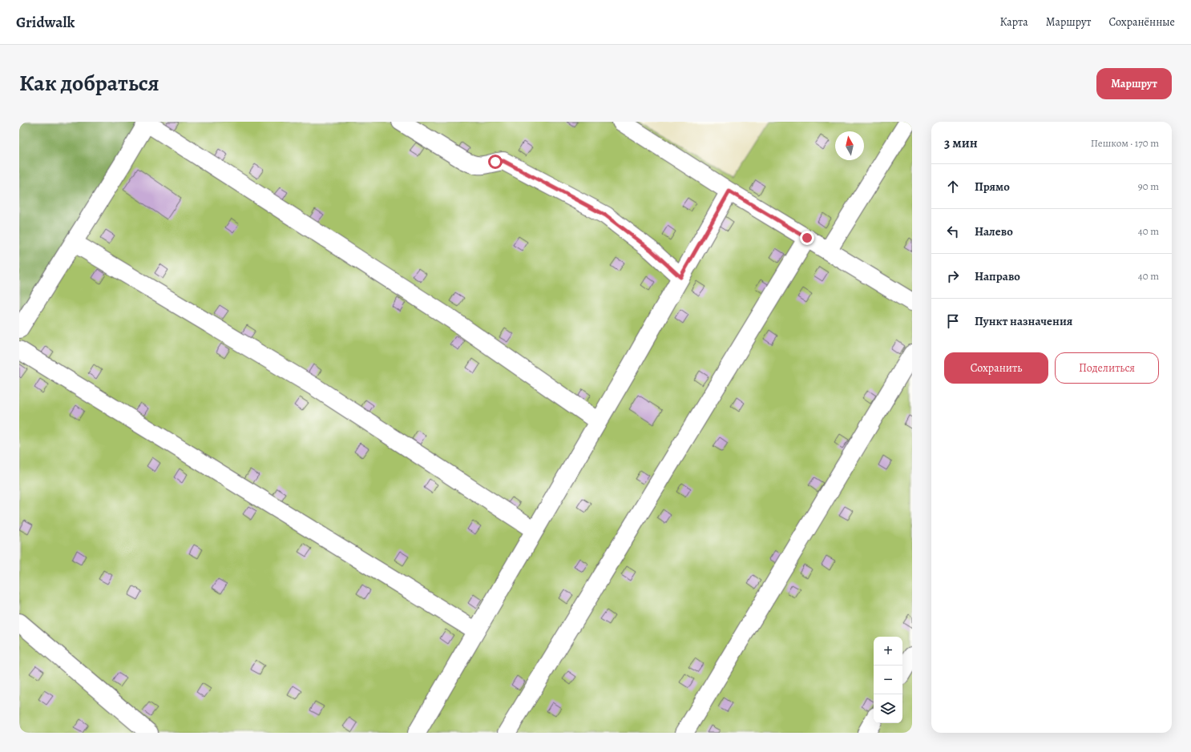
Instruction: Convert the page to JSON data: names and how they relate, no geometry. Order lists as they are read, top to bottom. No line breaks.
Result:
{"north":"top","page":{"header":"Gridwalk","nav":["Карта","Маршрут","Сохранённые"],"title":"Как добраться","buttons":["Маршрут",["Сохранить","Поделиться"]],"heading":["3 мин","Пешком · 170 m"],"list":[["Прямо","90 m"],["Налево","40 m"],["Направо","40 m"],"Пункт назначения"],"map_buttons":["+","−"]}}
